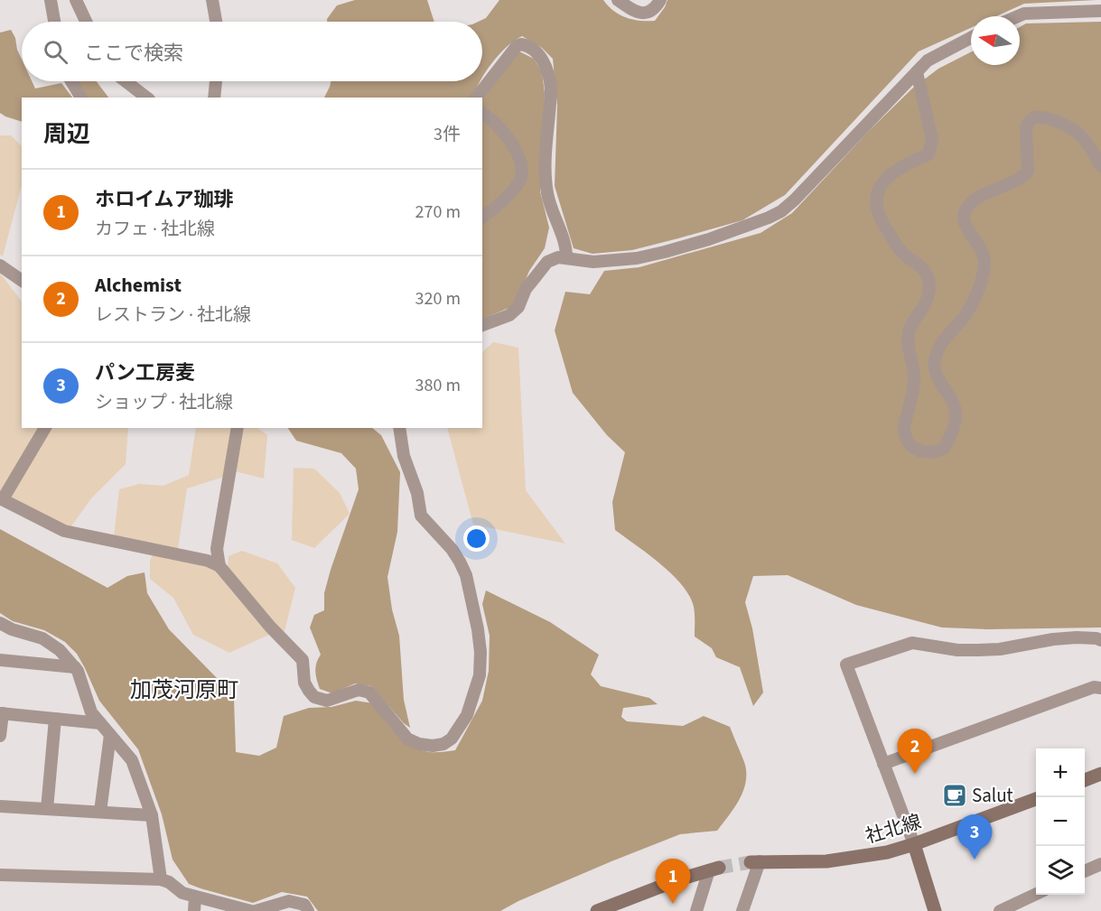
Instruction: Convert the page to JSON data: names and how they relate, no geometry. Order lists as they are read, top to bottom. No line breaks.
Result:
{"streets":{"street":["社北線"]},"districts":["加茂河原町"],"places":{"cafe":["Salut"]},"north":"left","page":{"search":"ここで検索","heading":["周辺","3件"],"list":[{"mark":"1","name":"ホロイムア珈琲","note":"カフェ · 社北線","value":"270 m"},{"mark":"2","name":"Alchemist","note":"レストラン · 社北線","value":"320 m"},{"mark":"3","name":"パン工房麦","note":"ショップ · 社北線","value":"380 m"}],"pins":["2","3","1"],"map_buttons":["+","−"]}}
